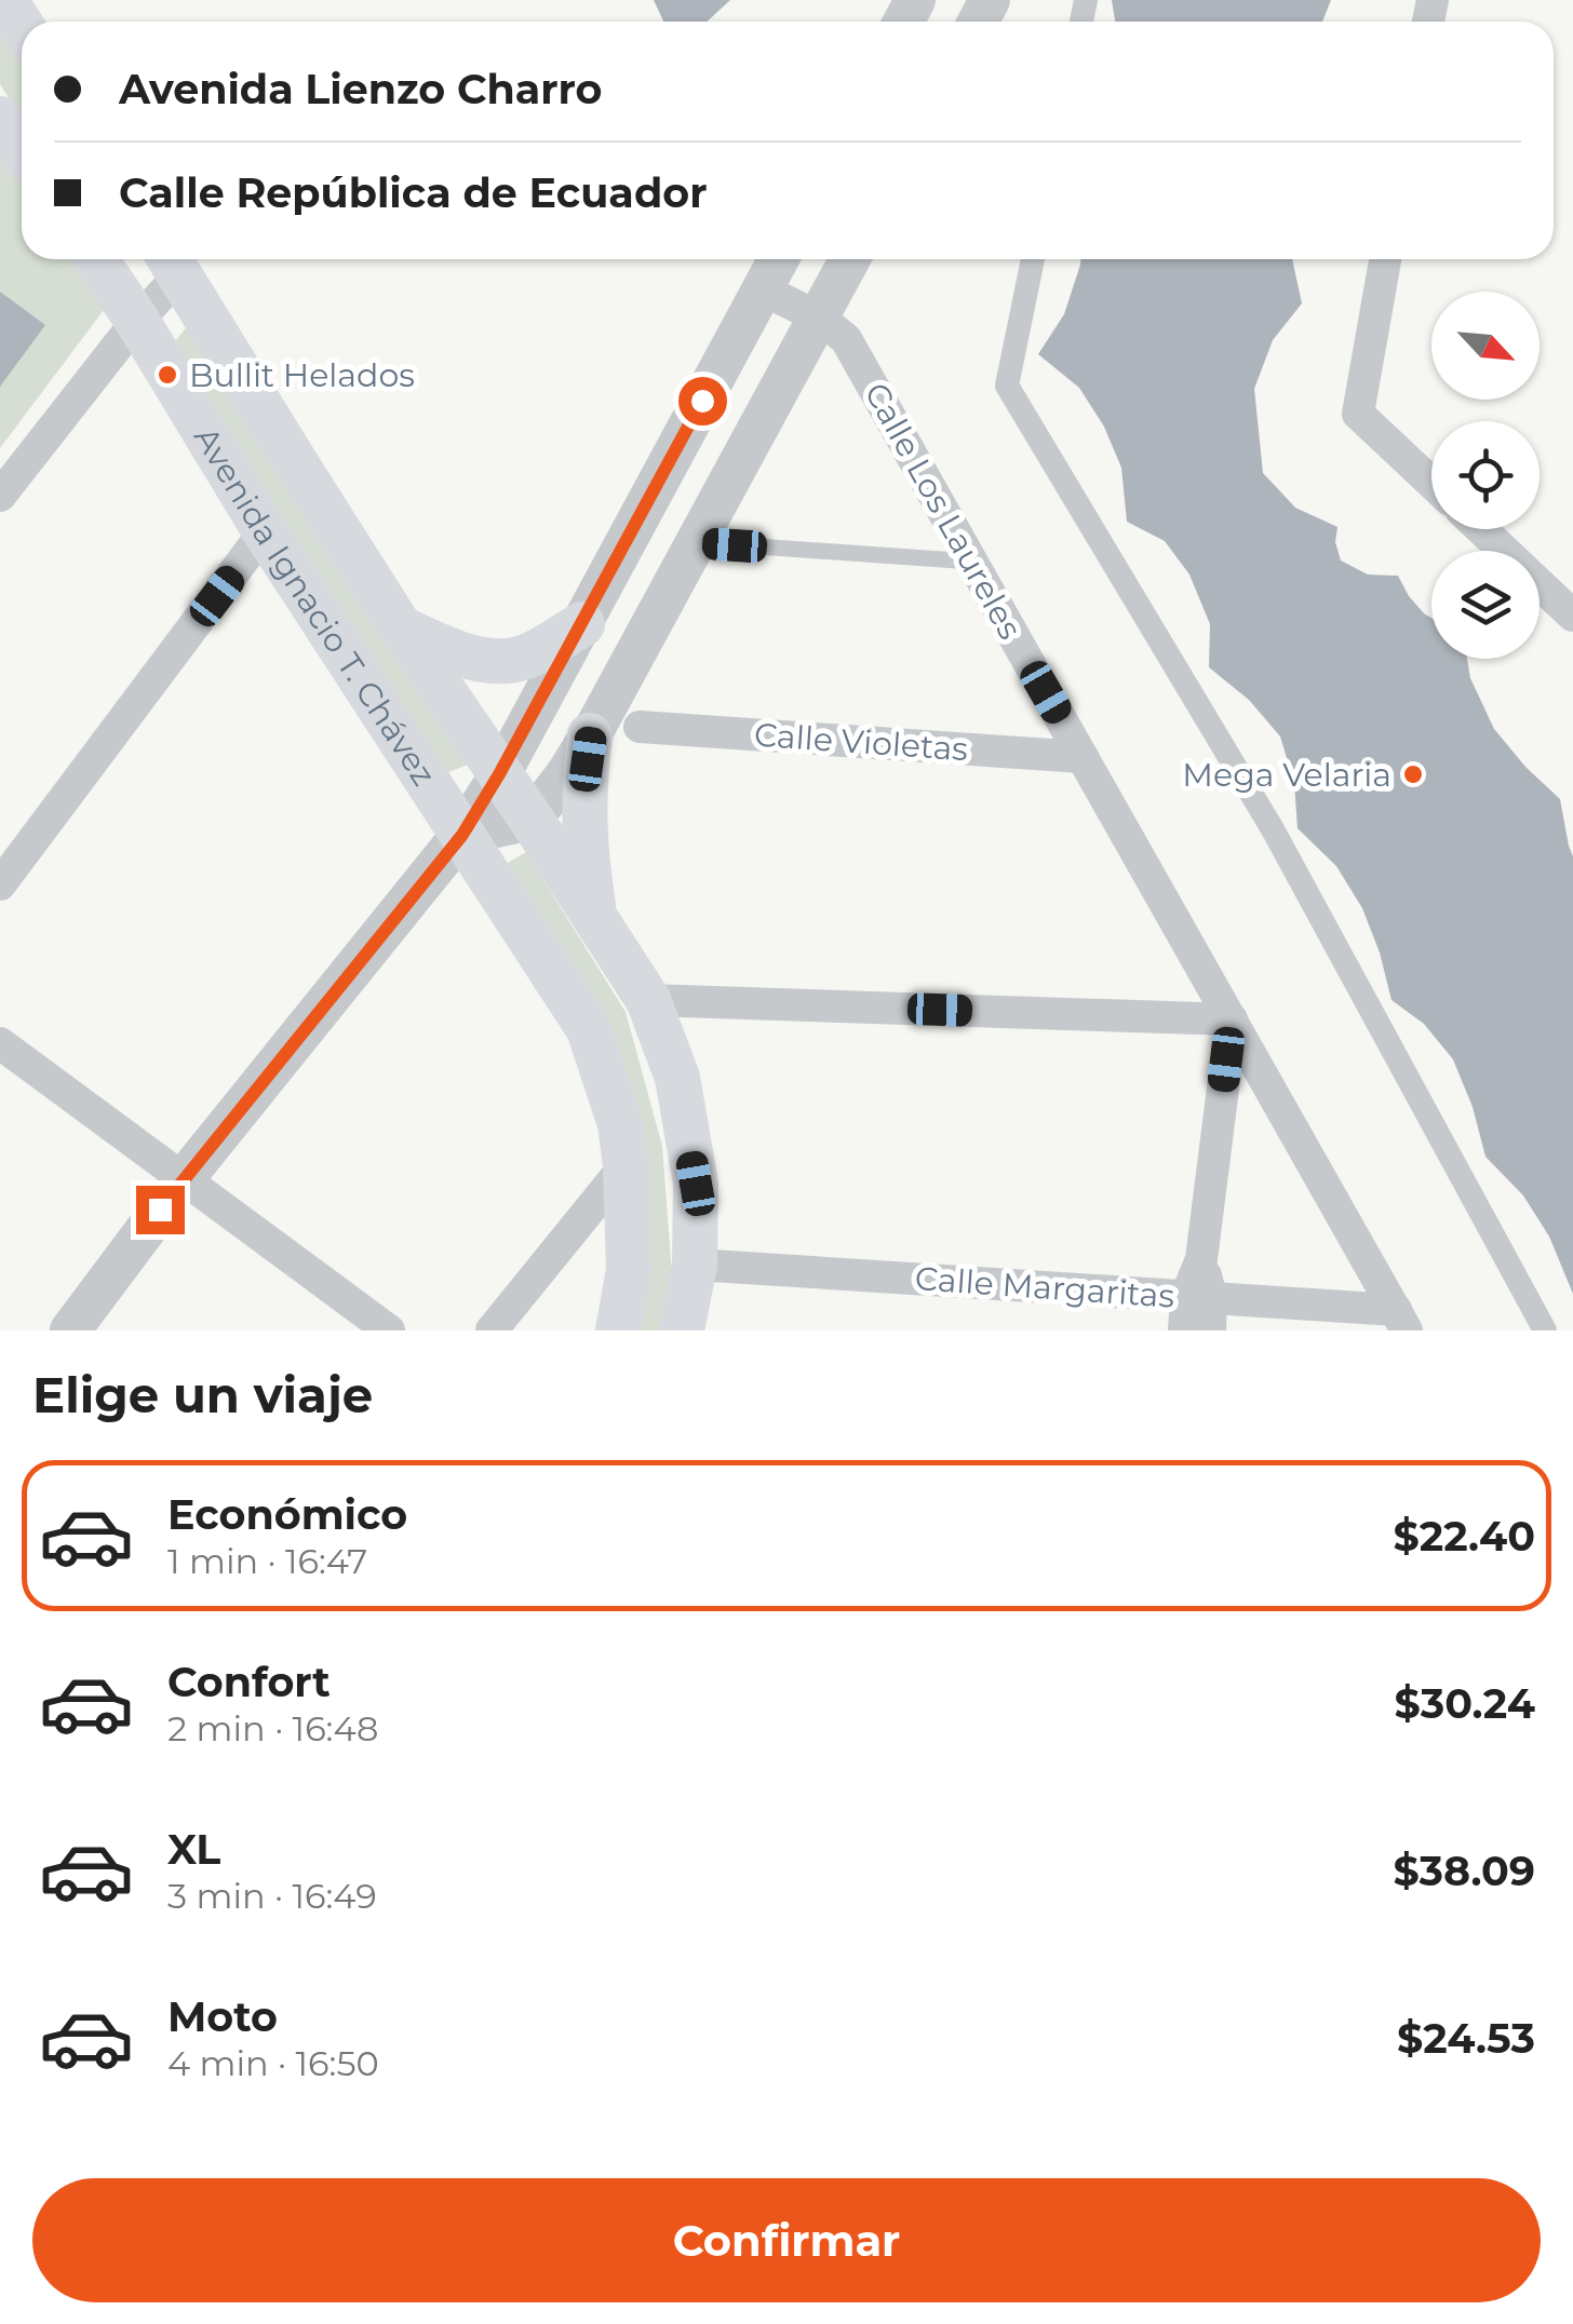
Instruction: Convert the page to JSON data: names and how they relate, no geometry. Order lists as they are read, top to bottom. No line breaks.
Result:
{"streets":{"main road":["Avenida Ignacio T. Chávez"],"street":["Calle Los Laureles","Calle Violetas","Calle Margaritas"]},"crossings":[["Calle Los Laureles","Calle Violetas"],["Calle Los Laureles","Calle Margaritas"],["Avenida Ignacio T. Chávez","Calle Margaritas"]],"places":["Bullit Helados","Mega Velaria"],"north":"bottom right","page":{"banner":["Avenida Lienzo Charro","Calle República de Ecuador"],"heading":"Elige un viaje","list":[{"name":"Económico","note":"1 min · 16:47","value":"$22.40"},{"name":"Confort","note":"2 min · 16:48","value":"$30.24"},{"name":"XL","note":"3 min · 16:49","value":"$38.09"},{"name":"Moto","note":"4 min · 16:50","value":"$24.53"}],"buttons":"Confirmar"}}
